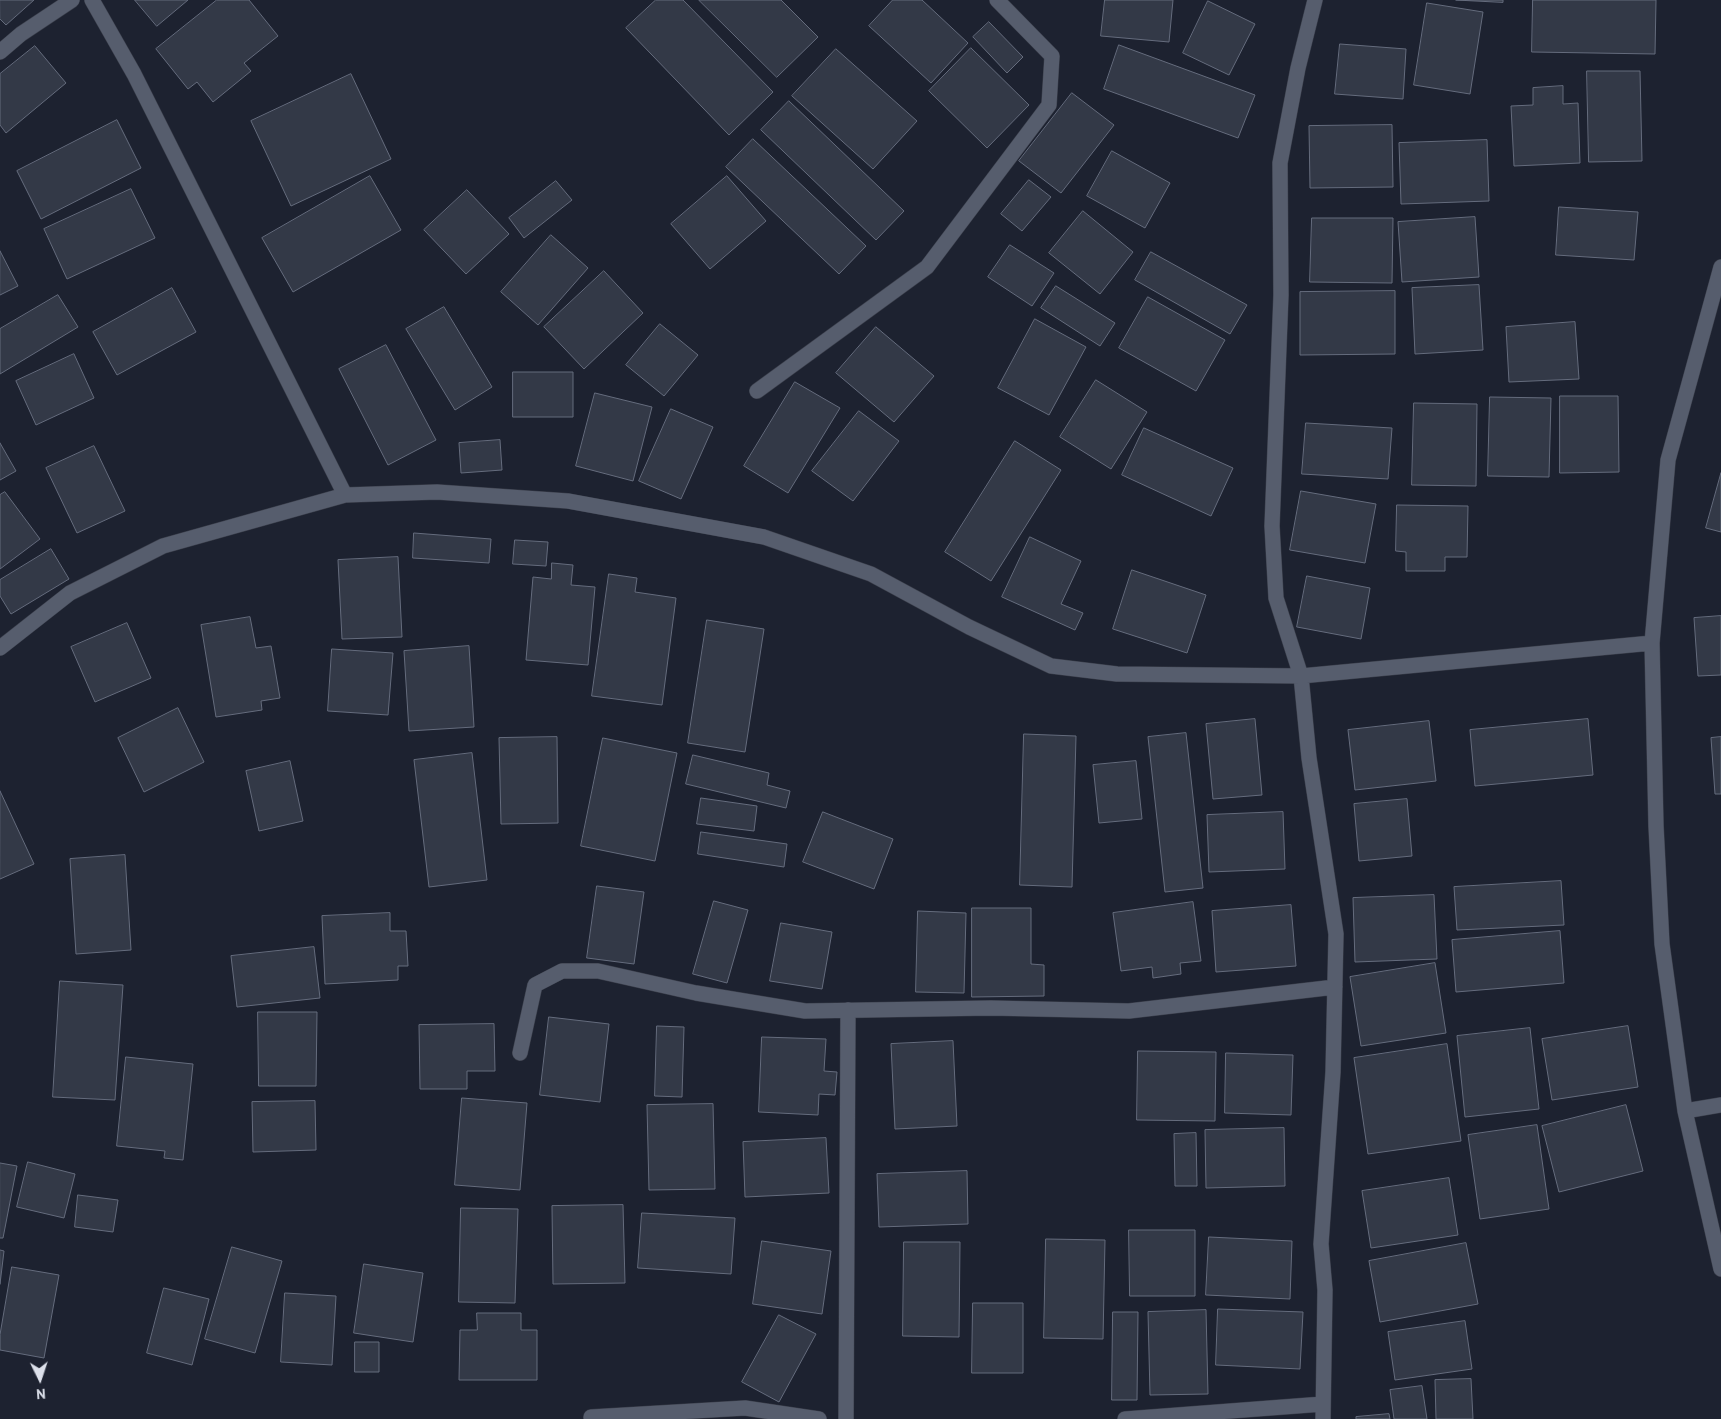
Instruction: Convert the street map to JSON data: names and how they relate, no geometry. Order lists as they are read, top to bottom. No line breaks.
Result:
{"north":"bottom"}
